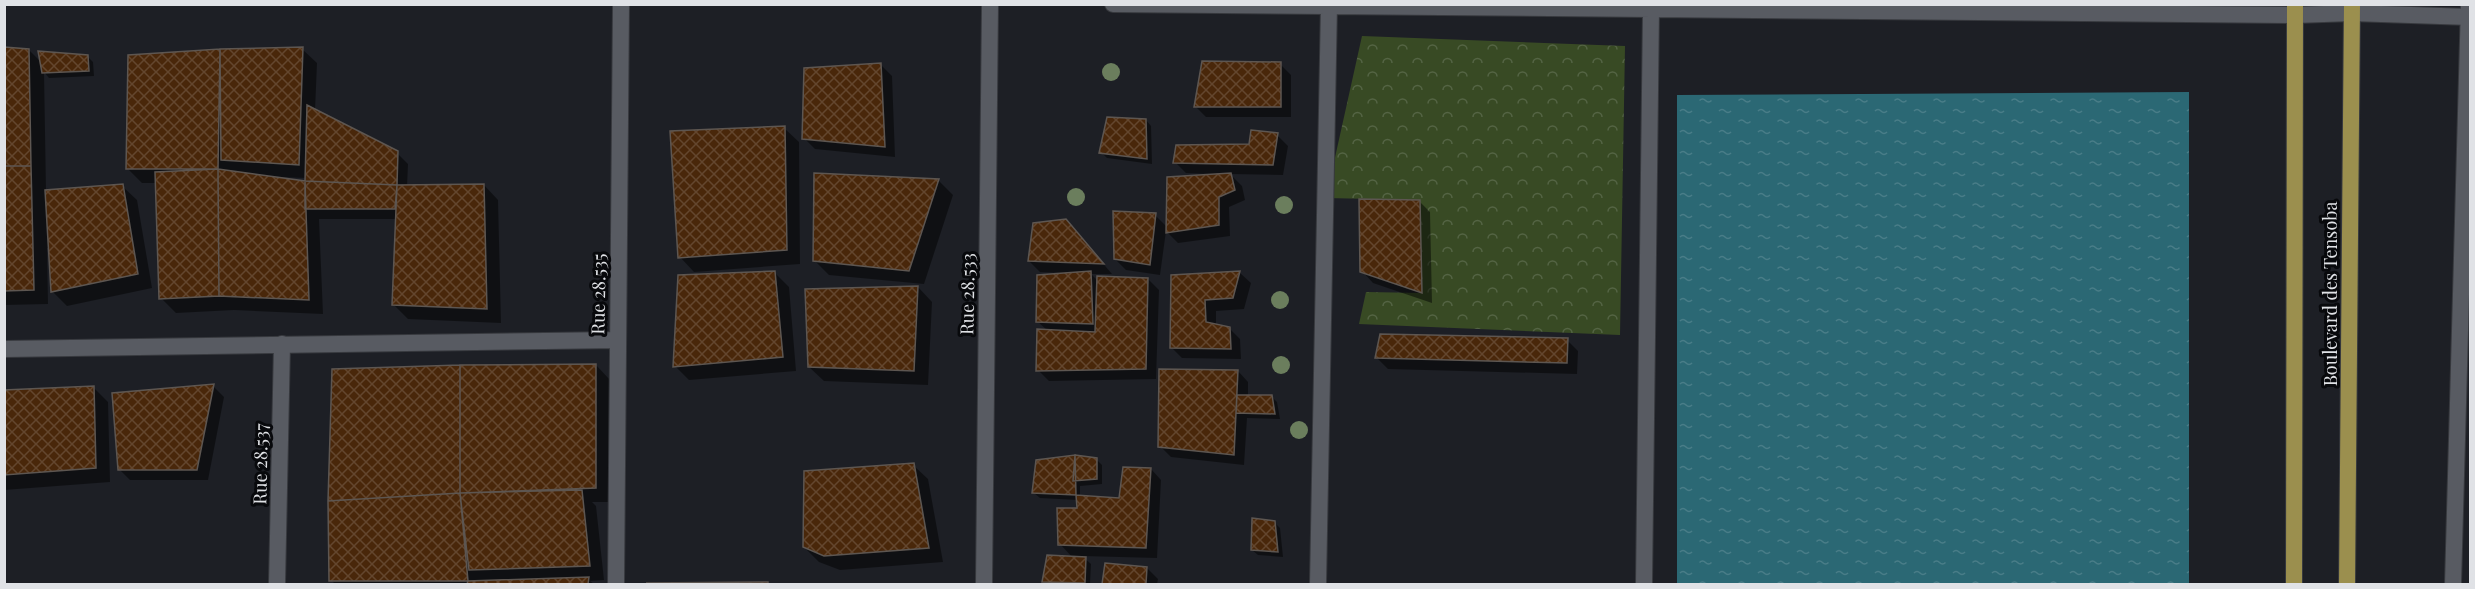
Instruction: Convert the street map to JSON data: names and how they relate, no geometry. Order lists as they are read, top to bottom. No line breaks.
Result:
{"streets":{"main road":["Boulevard des Tensoba"],"street":["Rue 28.535","Rue 28.533","Rue 28.537"]}}
